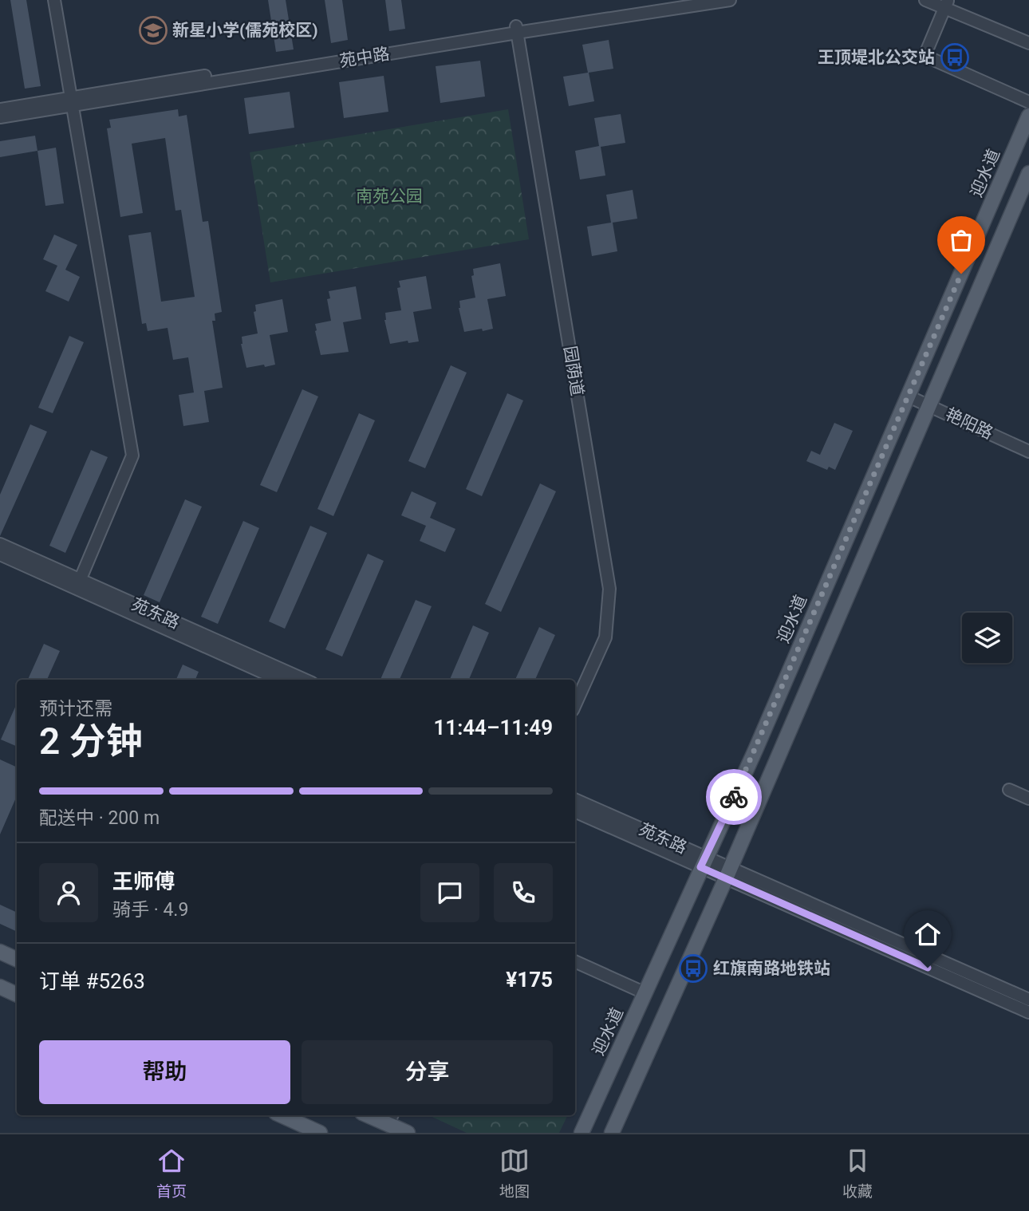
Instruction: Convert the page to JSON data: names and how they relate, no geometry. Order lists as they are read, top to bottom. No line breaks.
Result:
{"streets":{"main road":["迎水道"],"street":["苑中路","园荫道","艳阳路","苑东路"]},"crossings":[["苑中路","园荫道"],["迎水道","艳阳路"],["迎水道","苑东路"]],"parks":["南苑公园"],"places":{"school or university":["新星小学(儒苑校区)"],"bus stop":["王顶堤北公交站","红旗南路地铁站"]},"page":{"heading":["2 分钟","预计还需","11:44–11:49"],"panel":["王师傅","骑手 · 4.9","订单 #5263","¥175"],"bar":"配送中 · 200 m","buttons":["帮助","分享"],"tabs":["首页","地图","收藏"]}}
